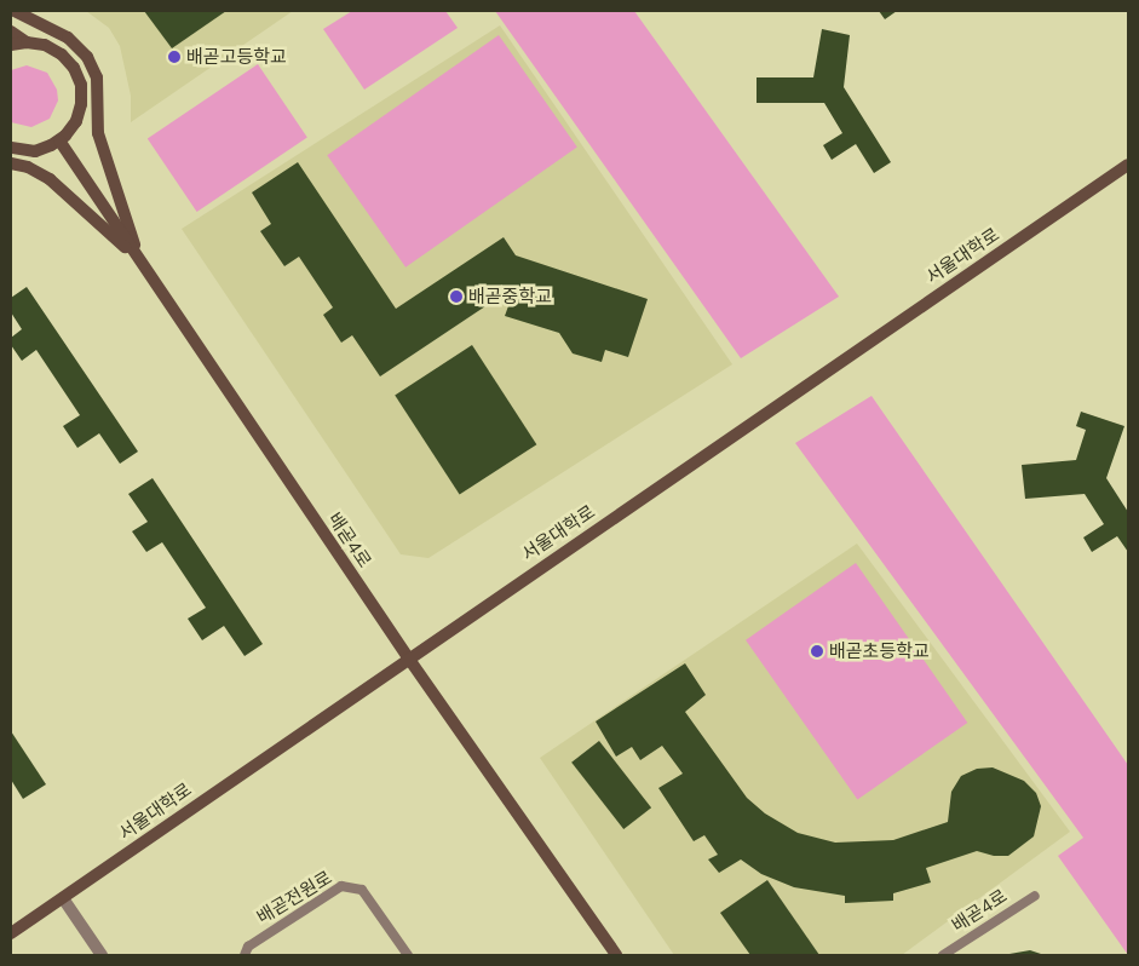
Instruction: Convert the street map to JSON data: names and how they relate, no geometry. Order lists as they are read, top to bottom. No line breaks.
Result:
{"streets":{"main road":["서울대학로","배곧4로"],"lane":["배곧전원로"]},"crossings":[["서울대학로","배곧4로"]],"places":["배곧고등학교","배곧중학교","배곧초등학교"]}
